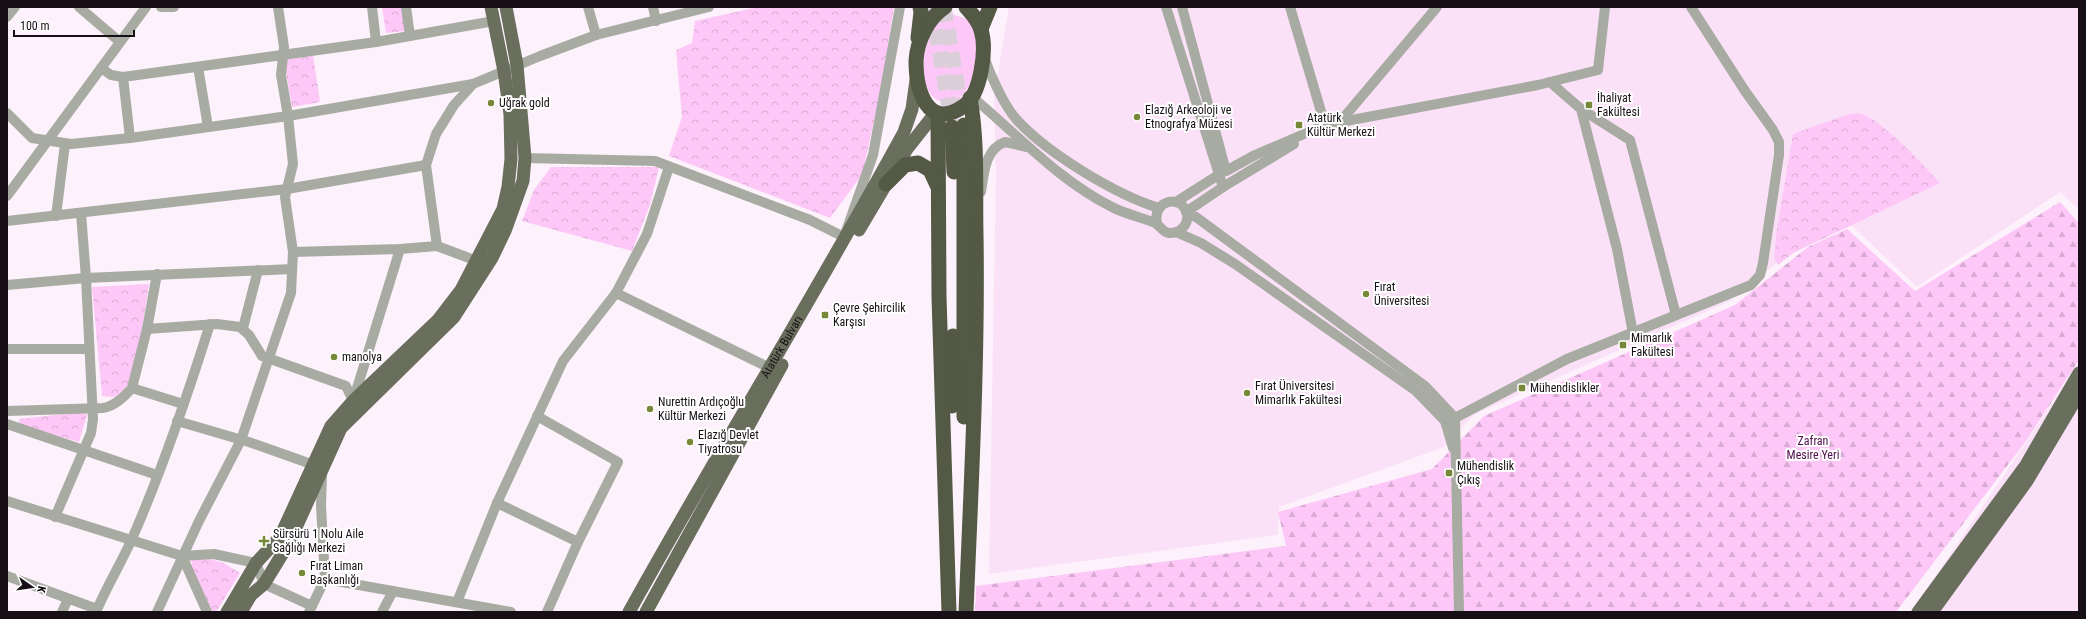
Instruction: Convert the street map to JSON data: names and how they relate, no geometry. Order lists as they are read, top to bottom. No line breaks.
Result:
{"streets":{"main road":["Atatürk Bulvarı"]},"parks":["Zafran Mesire Yeri"],"places":{"other":["Uğrak gold","Elazığ Arkeoloji ve Etnografya Müzesi","Fırat Üniversitesi","manolya","Fırat Üniversitesi Mimarlık Fakültesi","Nurettin Ardıçoğlu Kültür Merkezi","Elazığ Devlet Tiyatrosu","Fırat Liman Başkanlığı"],"transit":["İhaliyat Fakültesi","Atatürk Kültür Merkezi","Çevre Şehircilik Karşısı","Mimarlık Fakültesi","Mühendislikler","Mühendislik Çıkış"],"health":["Sürsürü 1 Nolu Aile Sağlığı Merkezi"]},"scale_bar":"100 m","north":"right"}
